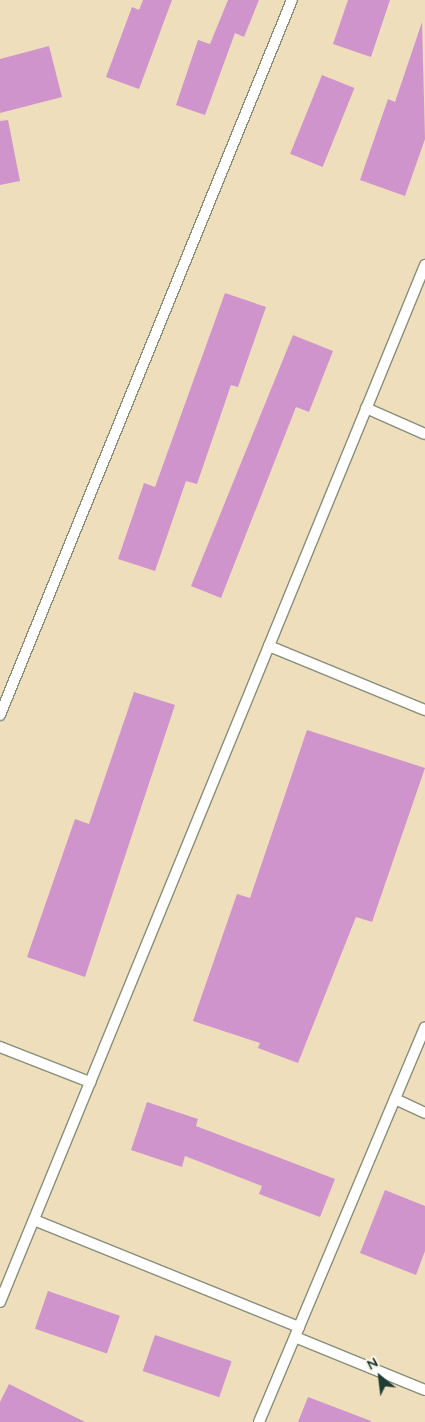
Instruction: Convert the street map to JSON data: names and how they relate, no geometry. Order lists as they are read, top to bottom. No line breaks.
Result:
{"north":"top left"}
